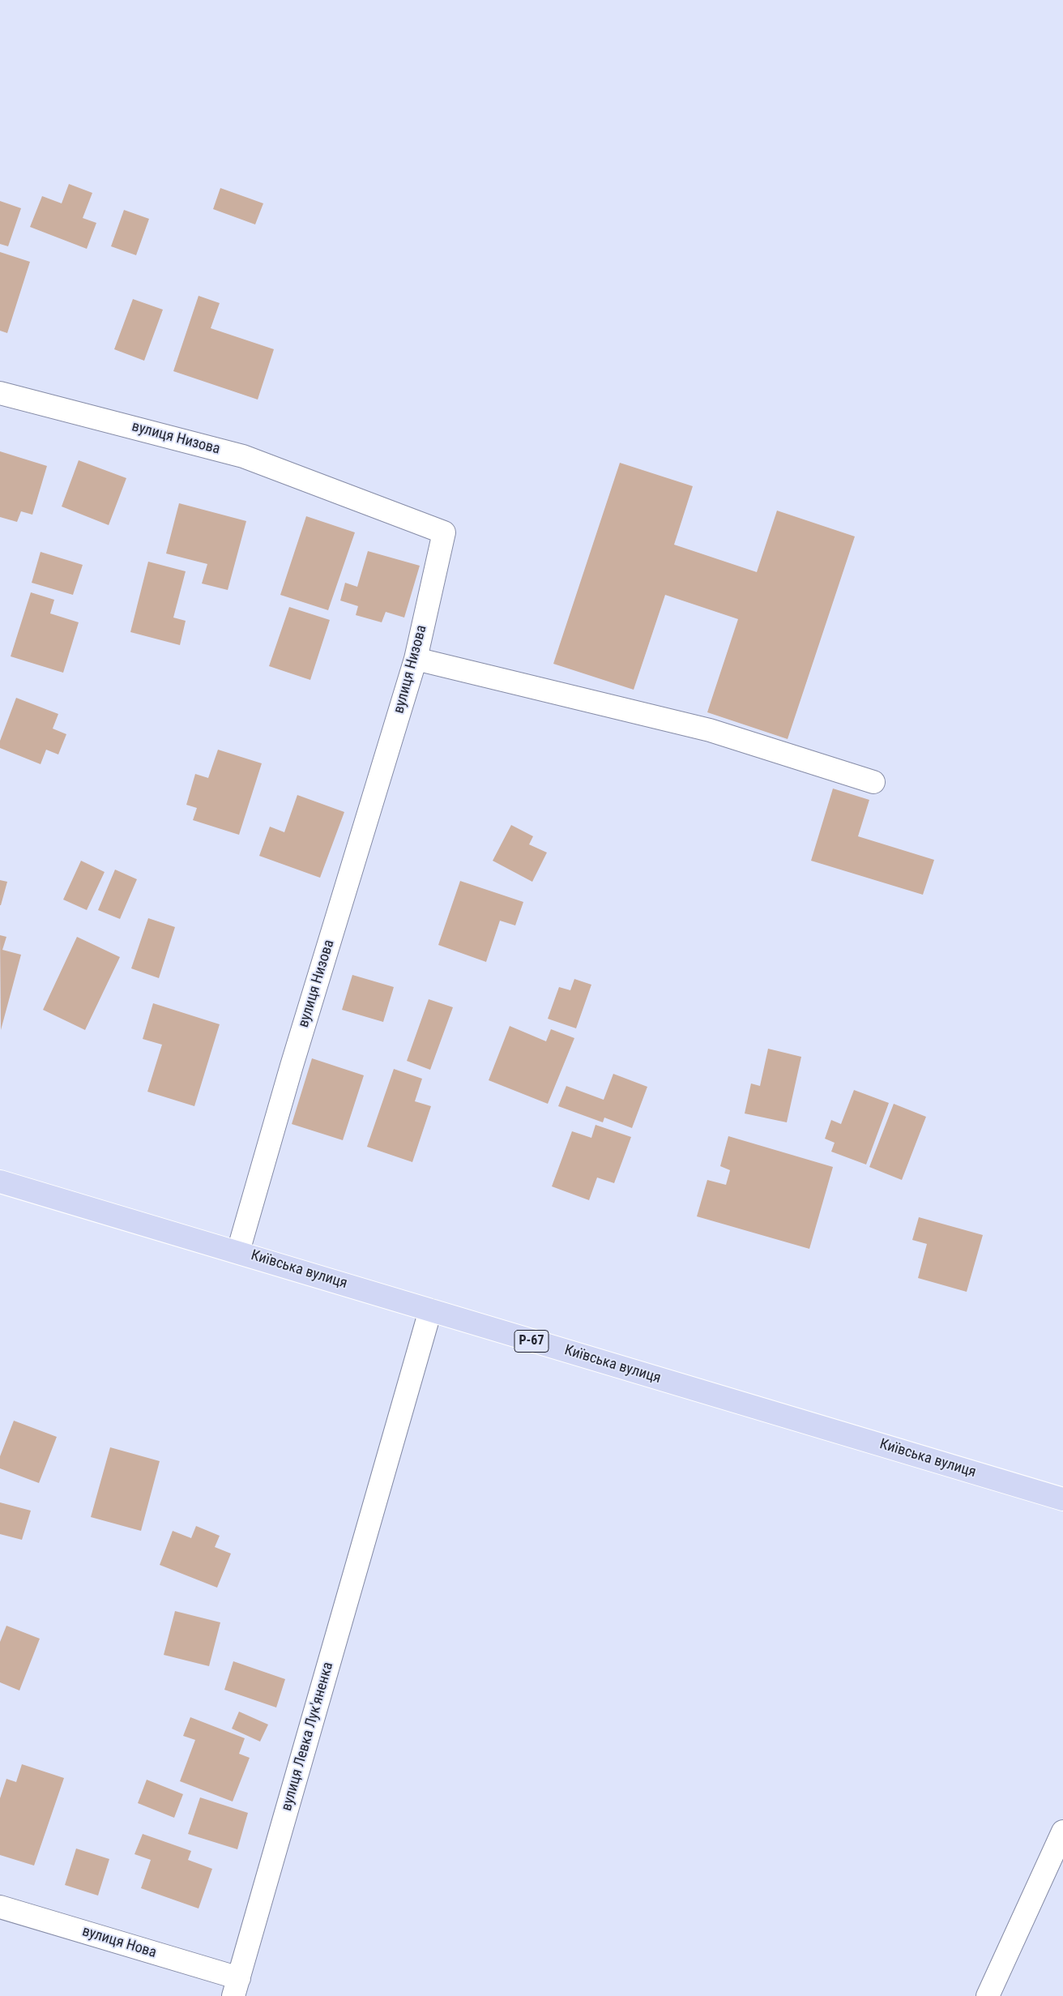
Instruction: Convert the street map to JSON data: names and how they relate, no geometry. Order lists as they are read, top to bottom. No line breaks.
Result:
{"streets":{"main road":["Київська вулиця","Р-67"],"street":["вулиця Низова","вулиця Левка Лук'яненка","вулиця Нова"]},"crossings":[["вулиця Низова","Київська вулиця"],["Київська вулиця","вулиця Левка Лук'яненка"],["вулиця Левка Лук'яненка","вулиця Нова"]]}
